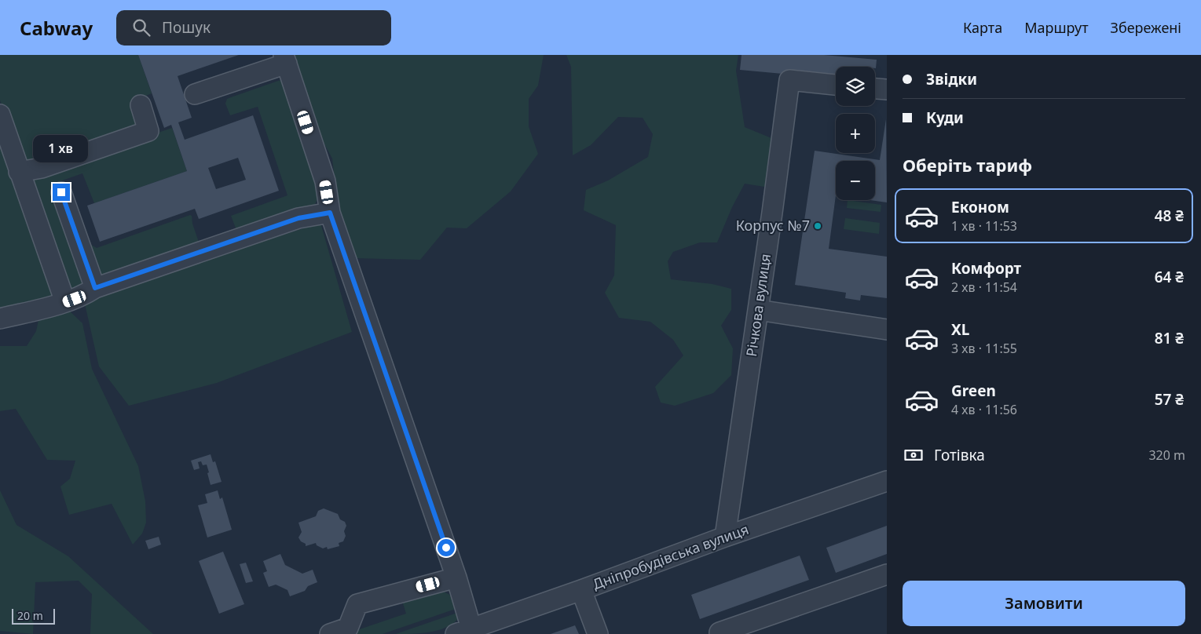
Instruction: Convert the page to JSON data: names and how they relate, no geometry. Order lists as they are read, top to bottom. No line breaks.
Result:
{"streets":{"street":["Річкова вулиця","Дніпробудівська вулиця"]},"crossings":[["Річкова вулиця","Дніпробудівська вулиця"]],"places":["Корпус №7"],"scale_bar":"20 m","page":{"header":"Cabway","search":"Пошук","nav":["Карта","Маршрут","Збережені"],"banner":["Звідки","Куди"],"map_buttons":["+","−"],"bubble":"1 хв","heading":"Оберіть тариф","list":[{"name":"Економ","note":"1 хв · 11:53","value":"48 ₴"},{"name":"Комфорт","note":"2 хв · 11:54","value":"64 ₴"},{"name":"XL","note":"3 хв · 11:55","value":"81 ₴"},{"name":"Green","note":"4 хв · 11:56","value":"57 ₴"}],"pay":["Готівка","320 m"],"buttons":"Замовити","scale":"20 m"}}
